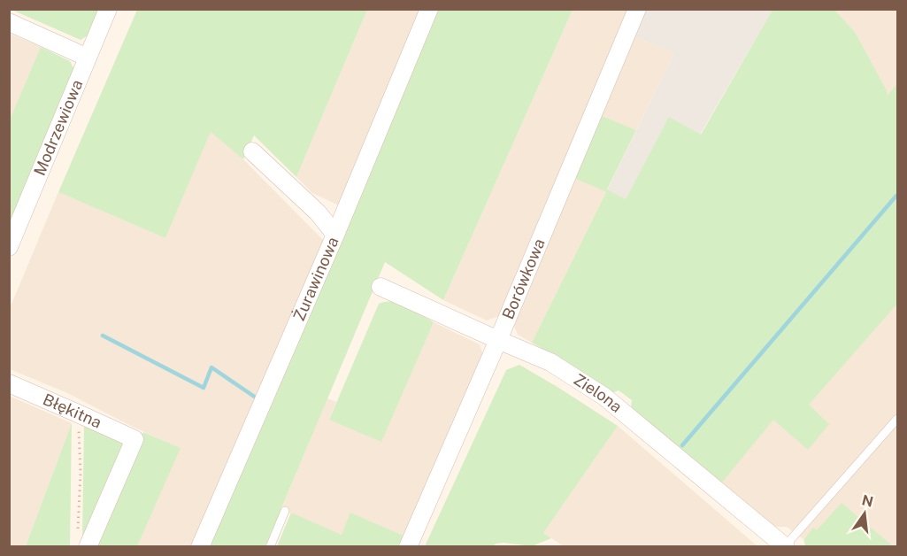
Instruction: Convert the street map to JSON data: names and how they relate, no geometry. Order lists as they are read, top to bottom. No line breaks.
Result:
{"streets":{"street":["Modrzewiowa","Żurawinowa","Borówkowa","Zielona","Błękitna"]},"crossings":[["Borówkowa","Zielona"]],"north":"top"}
